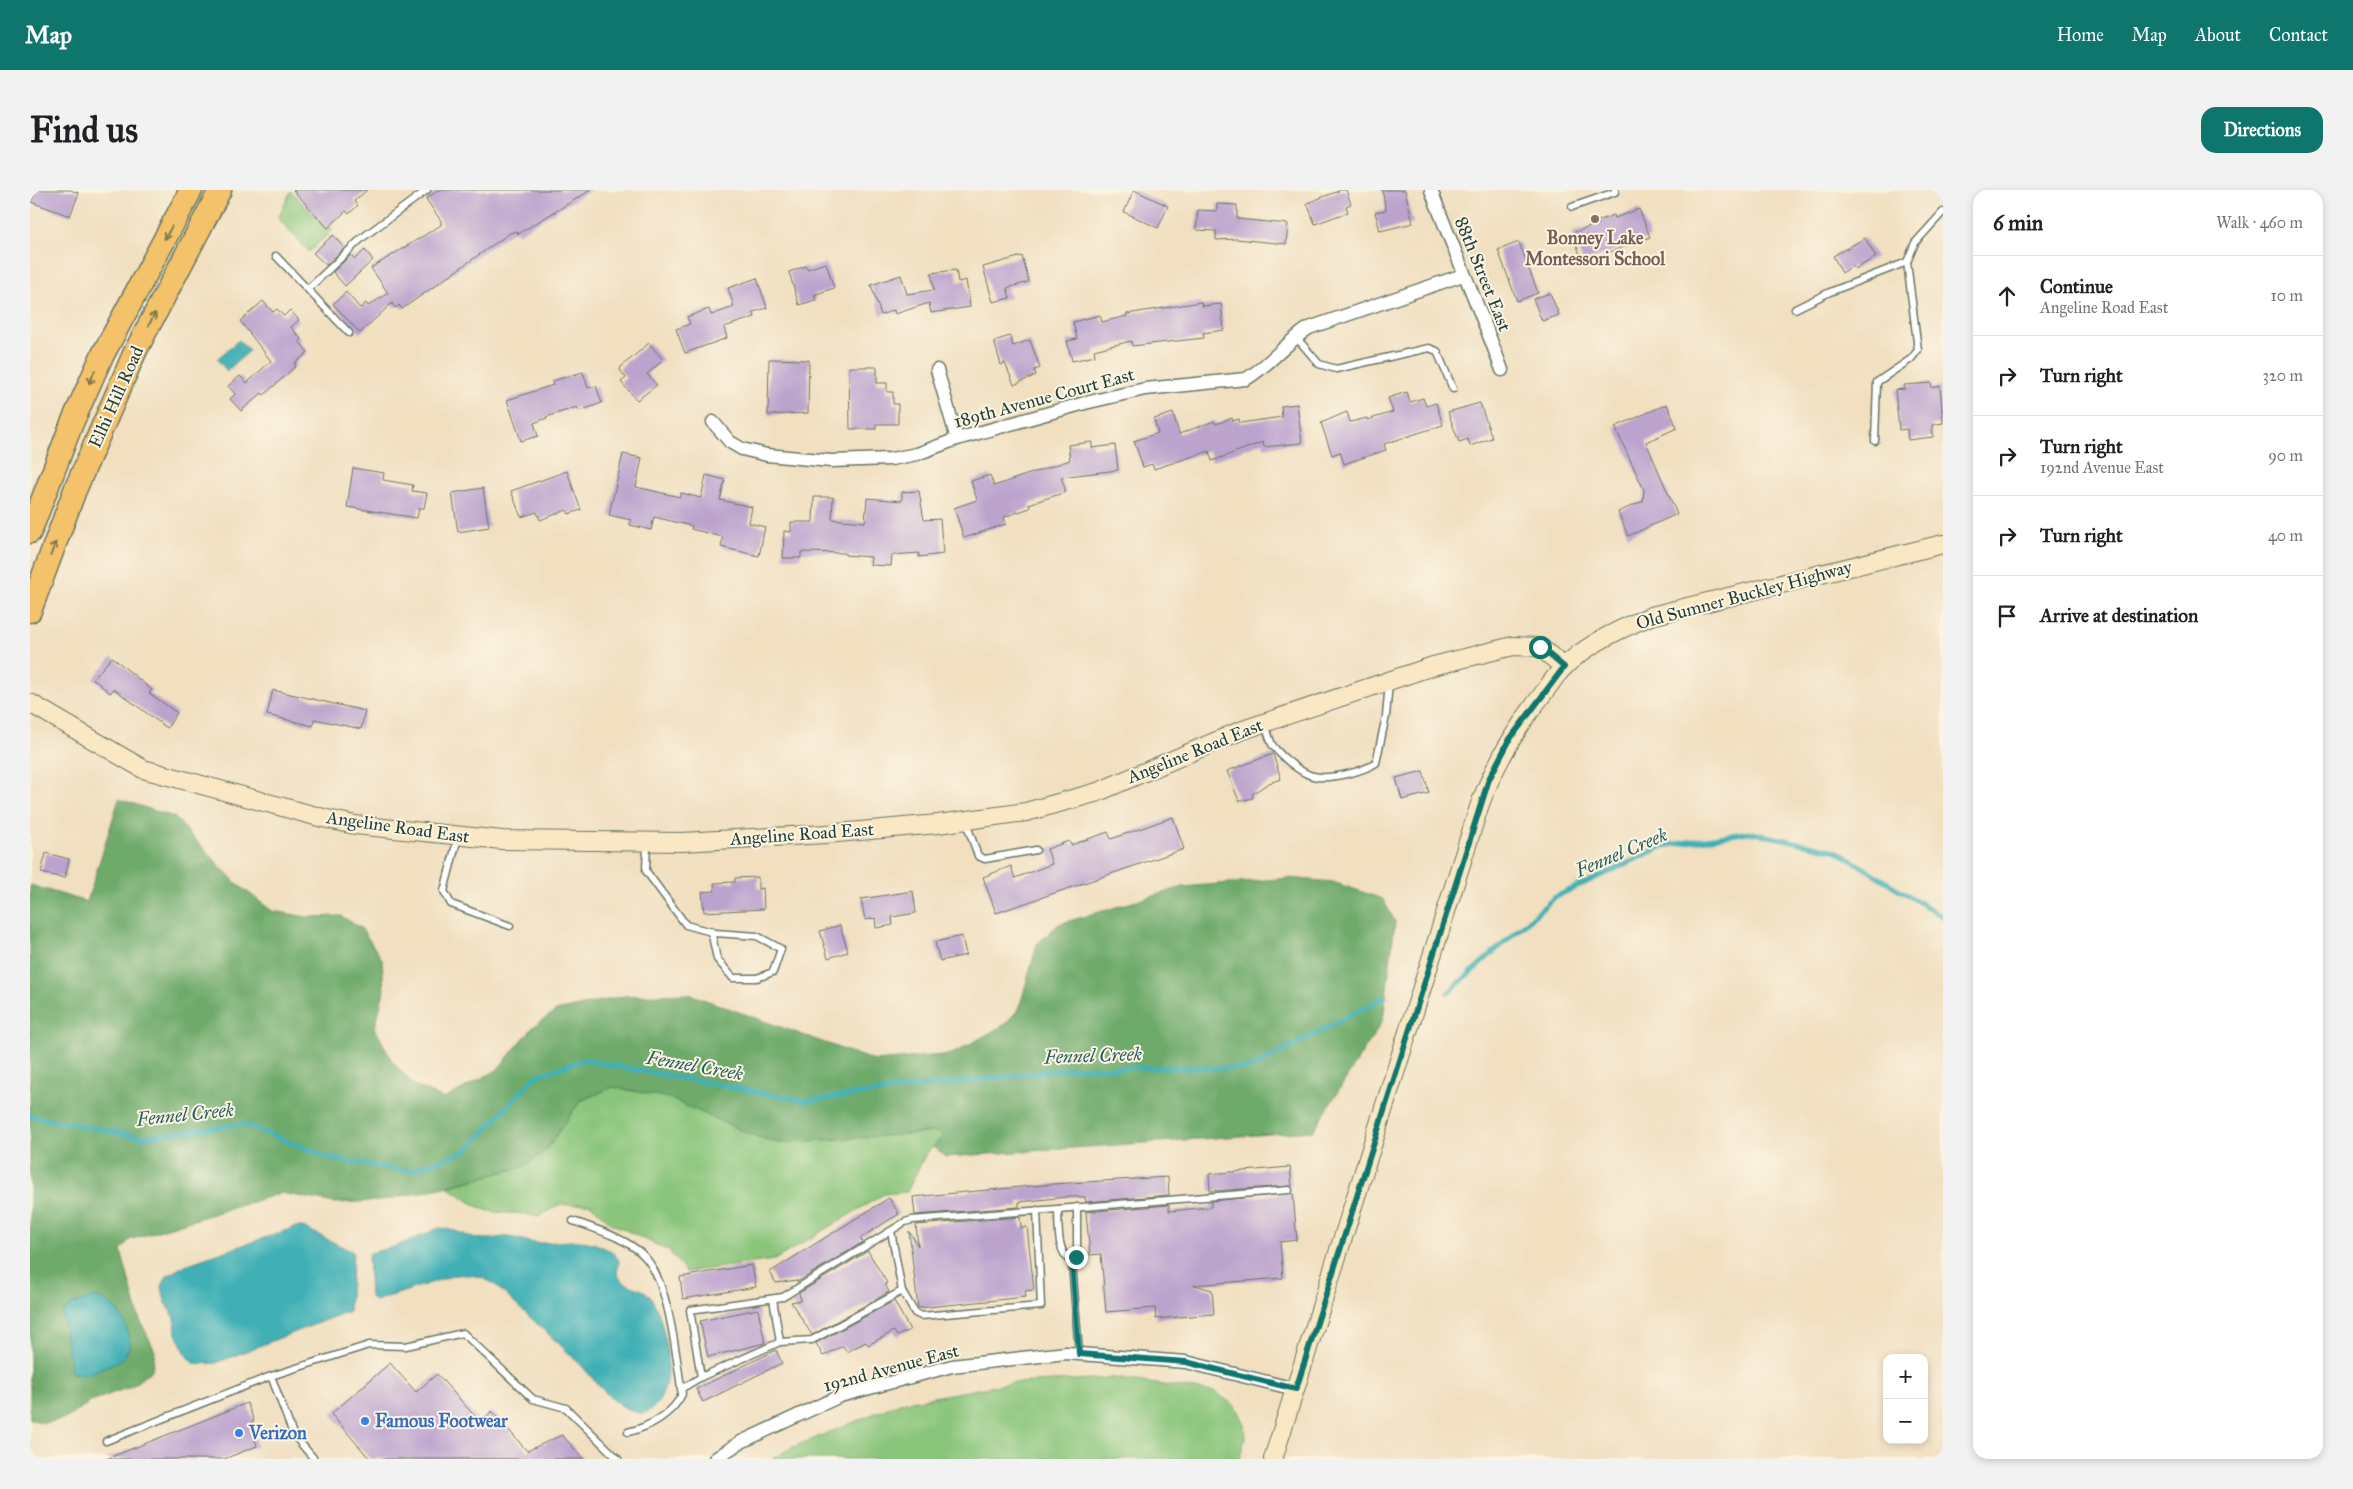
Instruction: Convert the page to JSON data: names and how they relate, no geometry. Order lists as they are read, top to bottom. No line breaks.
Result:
{"streets":{"highway":["Elhi Hill Road"],"street":["88th Street East","189th Avenue Court East","Old Sumner Buckley Highway","Angeline Road East","192nd Avenue East"]},"crossings":[["88th Street East","189th Avenue Court East"],["Old Sumner Buckley Highway","Angeline Road East"],["Old Sumner Buckley Highway","192nd Avenue East"]],"water":["Fennel Creek"],"places":["Bonney Lake Montessori School","Famous Footwear","Verizon"],"page":{"header":"Map","nav":["Home","Map","About","Contact"],"buttons":"Directions","title":"Find us","heading":["6 min","Walk · 460 m"],"list":[["Continue","Angeline Road East","10 m"],["Turn right","320 m"],["Turn right","192nd Avenue East","90 m"],["Turn right","40 m"],"Arrive at destination"],"map_buttons":["+","−"]}}
